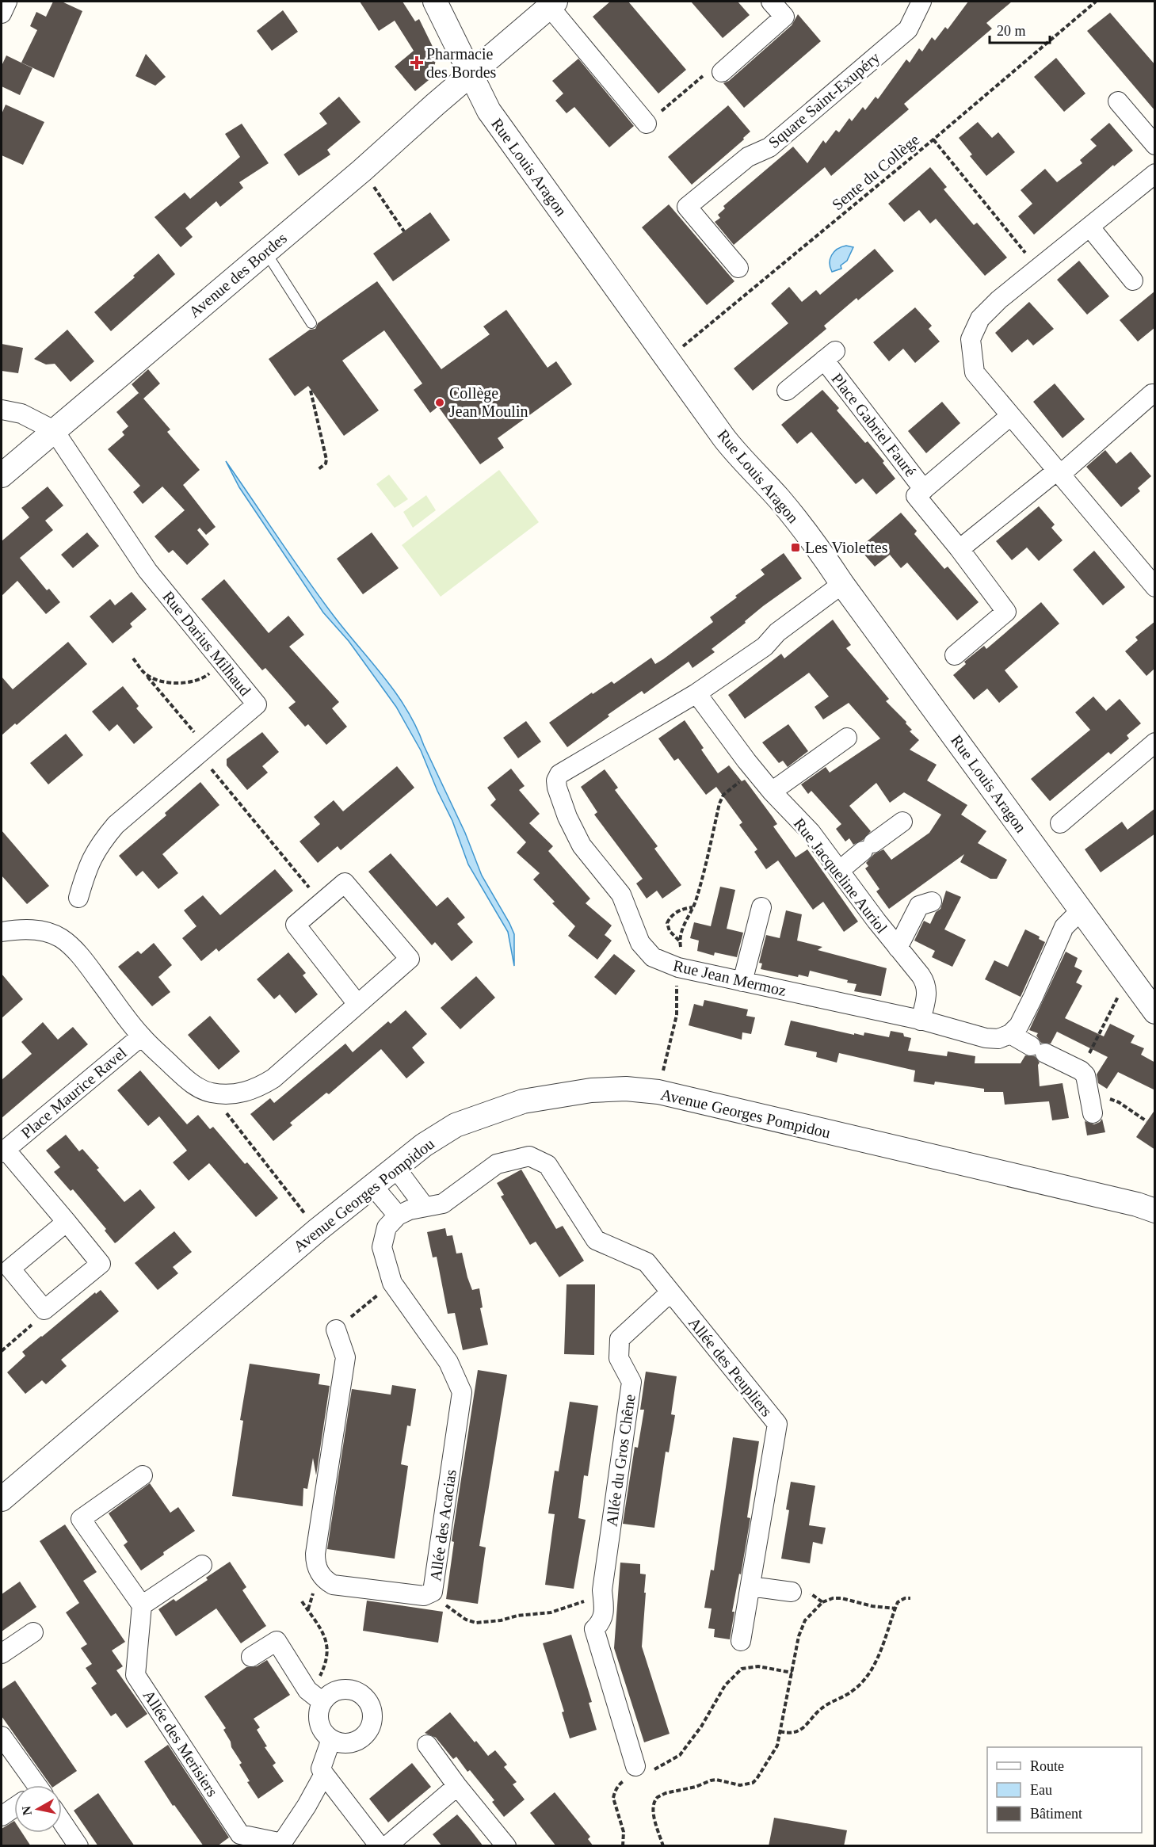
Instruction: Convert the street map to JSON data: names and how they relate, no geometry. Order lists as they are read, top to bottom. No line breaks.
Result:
{"streets":{"street":["Square Saint-Exupéry","Rue Louis Aragon","Avenue des Bordes","Place Gabriel Fauré","Rue Darius Milhaud","Rue Jacqueline Auriol","Rue Jean Mermoz","Place Maurice Ravel","Avenue Georges Pompidou","Allée des Peupliers","Allée du Gros Chêne","Allée des Acacias","Allée des Merisiers"],"path":["Sente du Collège"]},"crossings":[["Rue Louis Aragon","Sente du Collège"],["Rue Louis Aragon","Avenue des Bordes"],["Rue Louis Aragon","Rue Jean Mermoz"],["Avenue des Bordes","Rue Darius Milhaud"],["Rue Jacqueline Auriol","Rue Jean Mermoz"],["Allée des Peupliers","Allée du Gros Chêne"]],"places":{"health":["Pharmacie des Bordes"],"other":["Collège Jean Moulin"],"transit":["Les Violettes"]},"legend":["Route","Eau","Bâtiment"],"scale_bar":"20 m","north":"left"}
